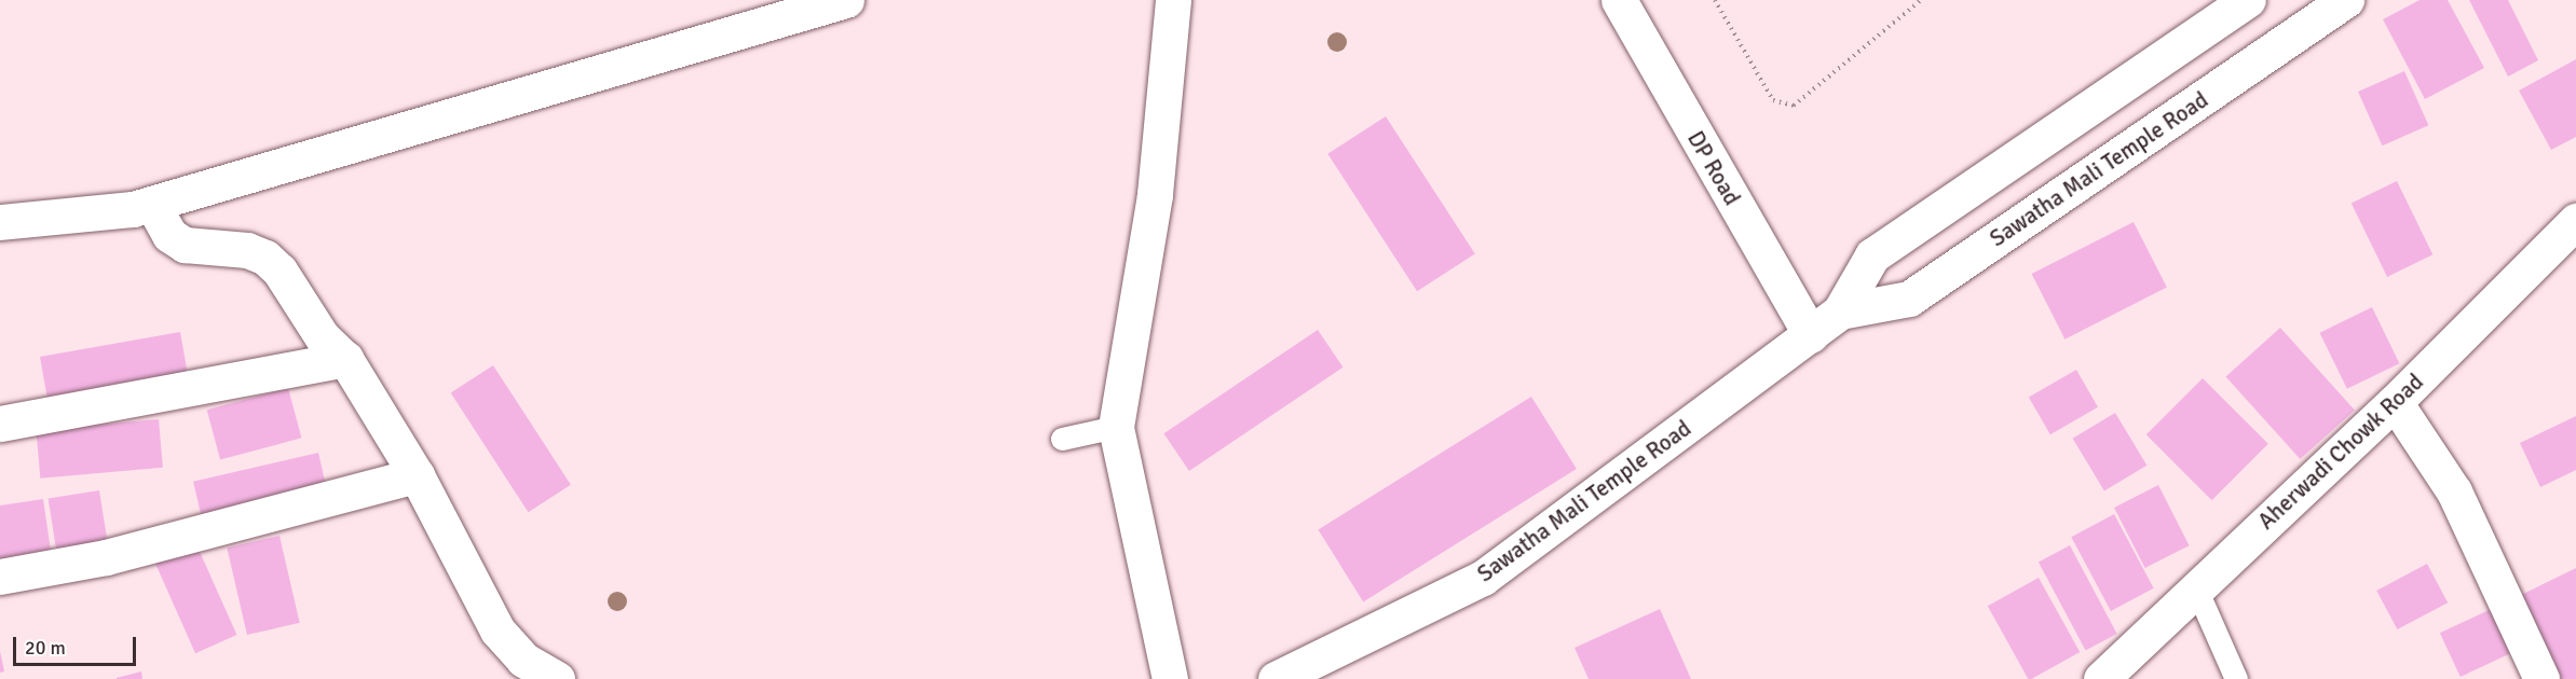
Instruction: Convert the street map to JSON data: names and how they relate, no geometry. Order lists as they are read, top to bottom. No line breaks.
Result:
{"streets":{"street":["DP Road","Sawatha Mali Temple Road","Aherwadi Chowk Road"]},"crossings":[["DP Road","Sawatha Mali Temple Road"]],"scale_bar":"20 m"}
